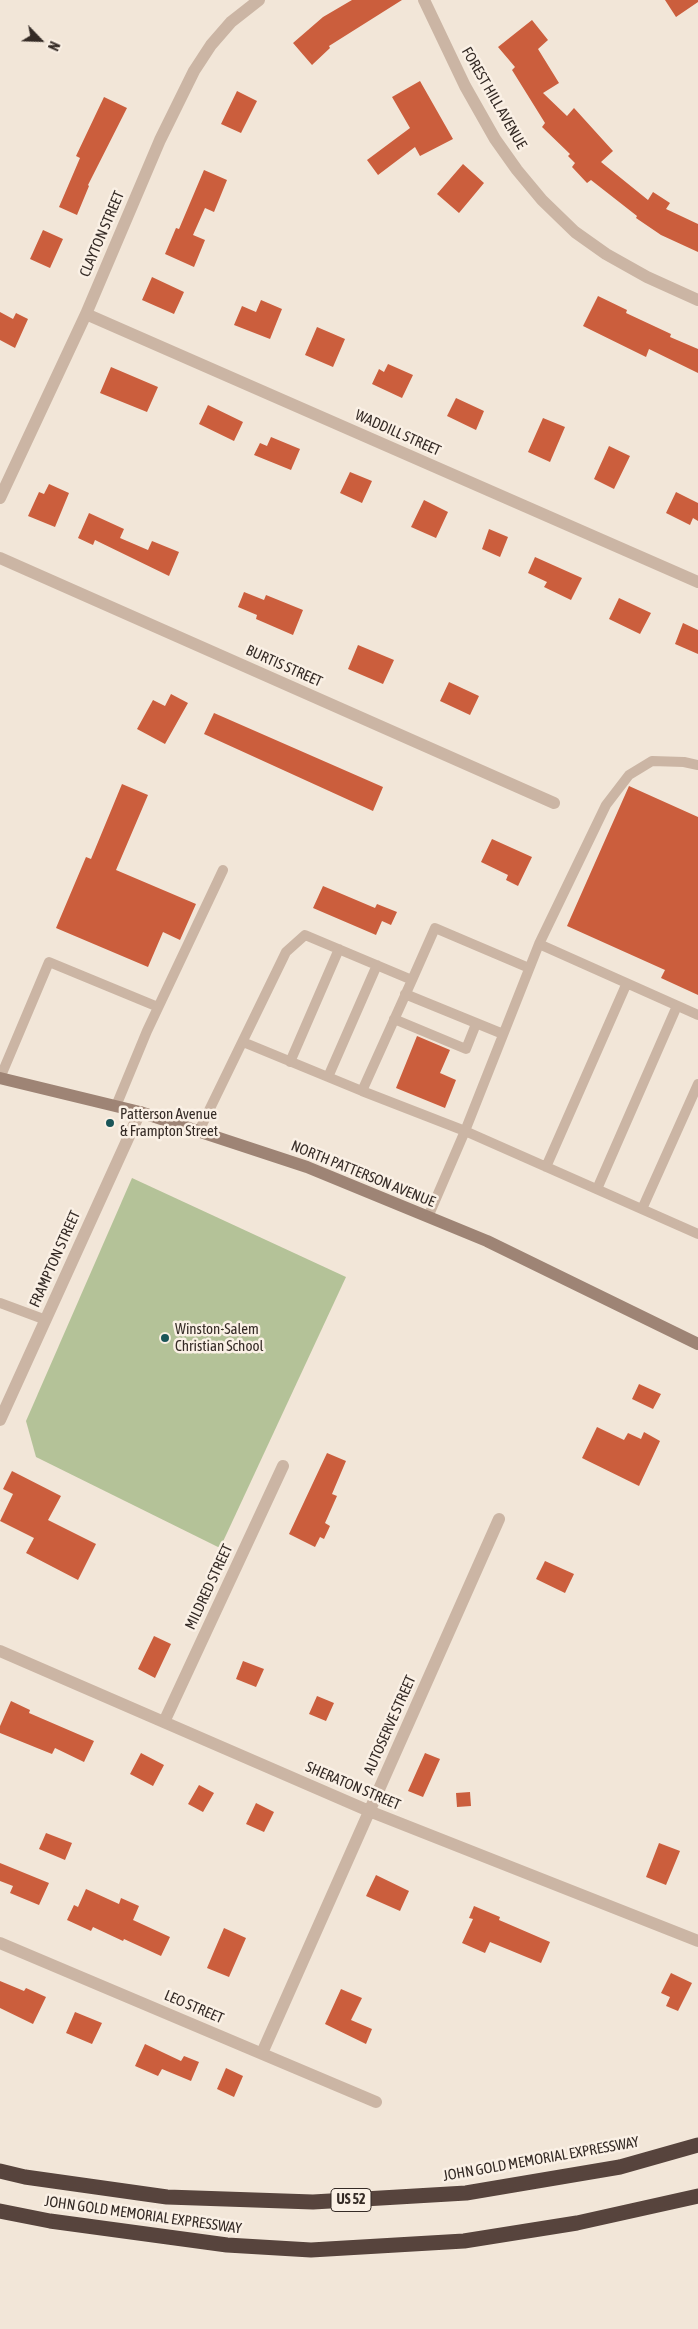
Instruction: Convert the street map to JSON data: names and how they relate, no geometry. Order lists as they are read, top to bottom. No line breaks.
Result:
{"streets":{"highway":["JOHN GOLD MEMORIAL EXPRESSWAY","US 52"],"main road":["NORTH PATTERSON AVENUE"],"street":["FOREST HILL AVENUE","CLAYTON STREET","WADDILL STREET","BURTIS STREET","FRAMPTON STREET","MILDRED STREET","AUTOSERVE STREET","SHERATON STREET","LEO STREET"]},"crossings":[["CLAYTON STREET","WADDILL STREET"],["NORTH PATTERSON AVENUE","FRAMPTON STREET"],["MILDRED STREET","SHERATON STREET"],["AUTOSERVE STREET","SHERATON STREET"],["AUTOSERVE STREET","LEO STREET"]],"places":["Patterson Avenue & Frampton Street","Winston-Salem Christian School"],"north":"bottom right"}
